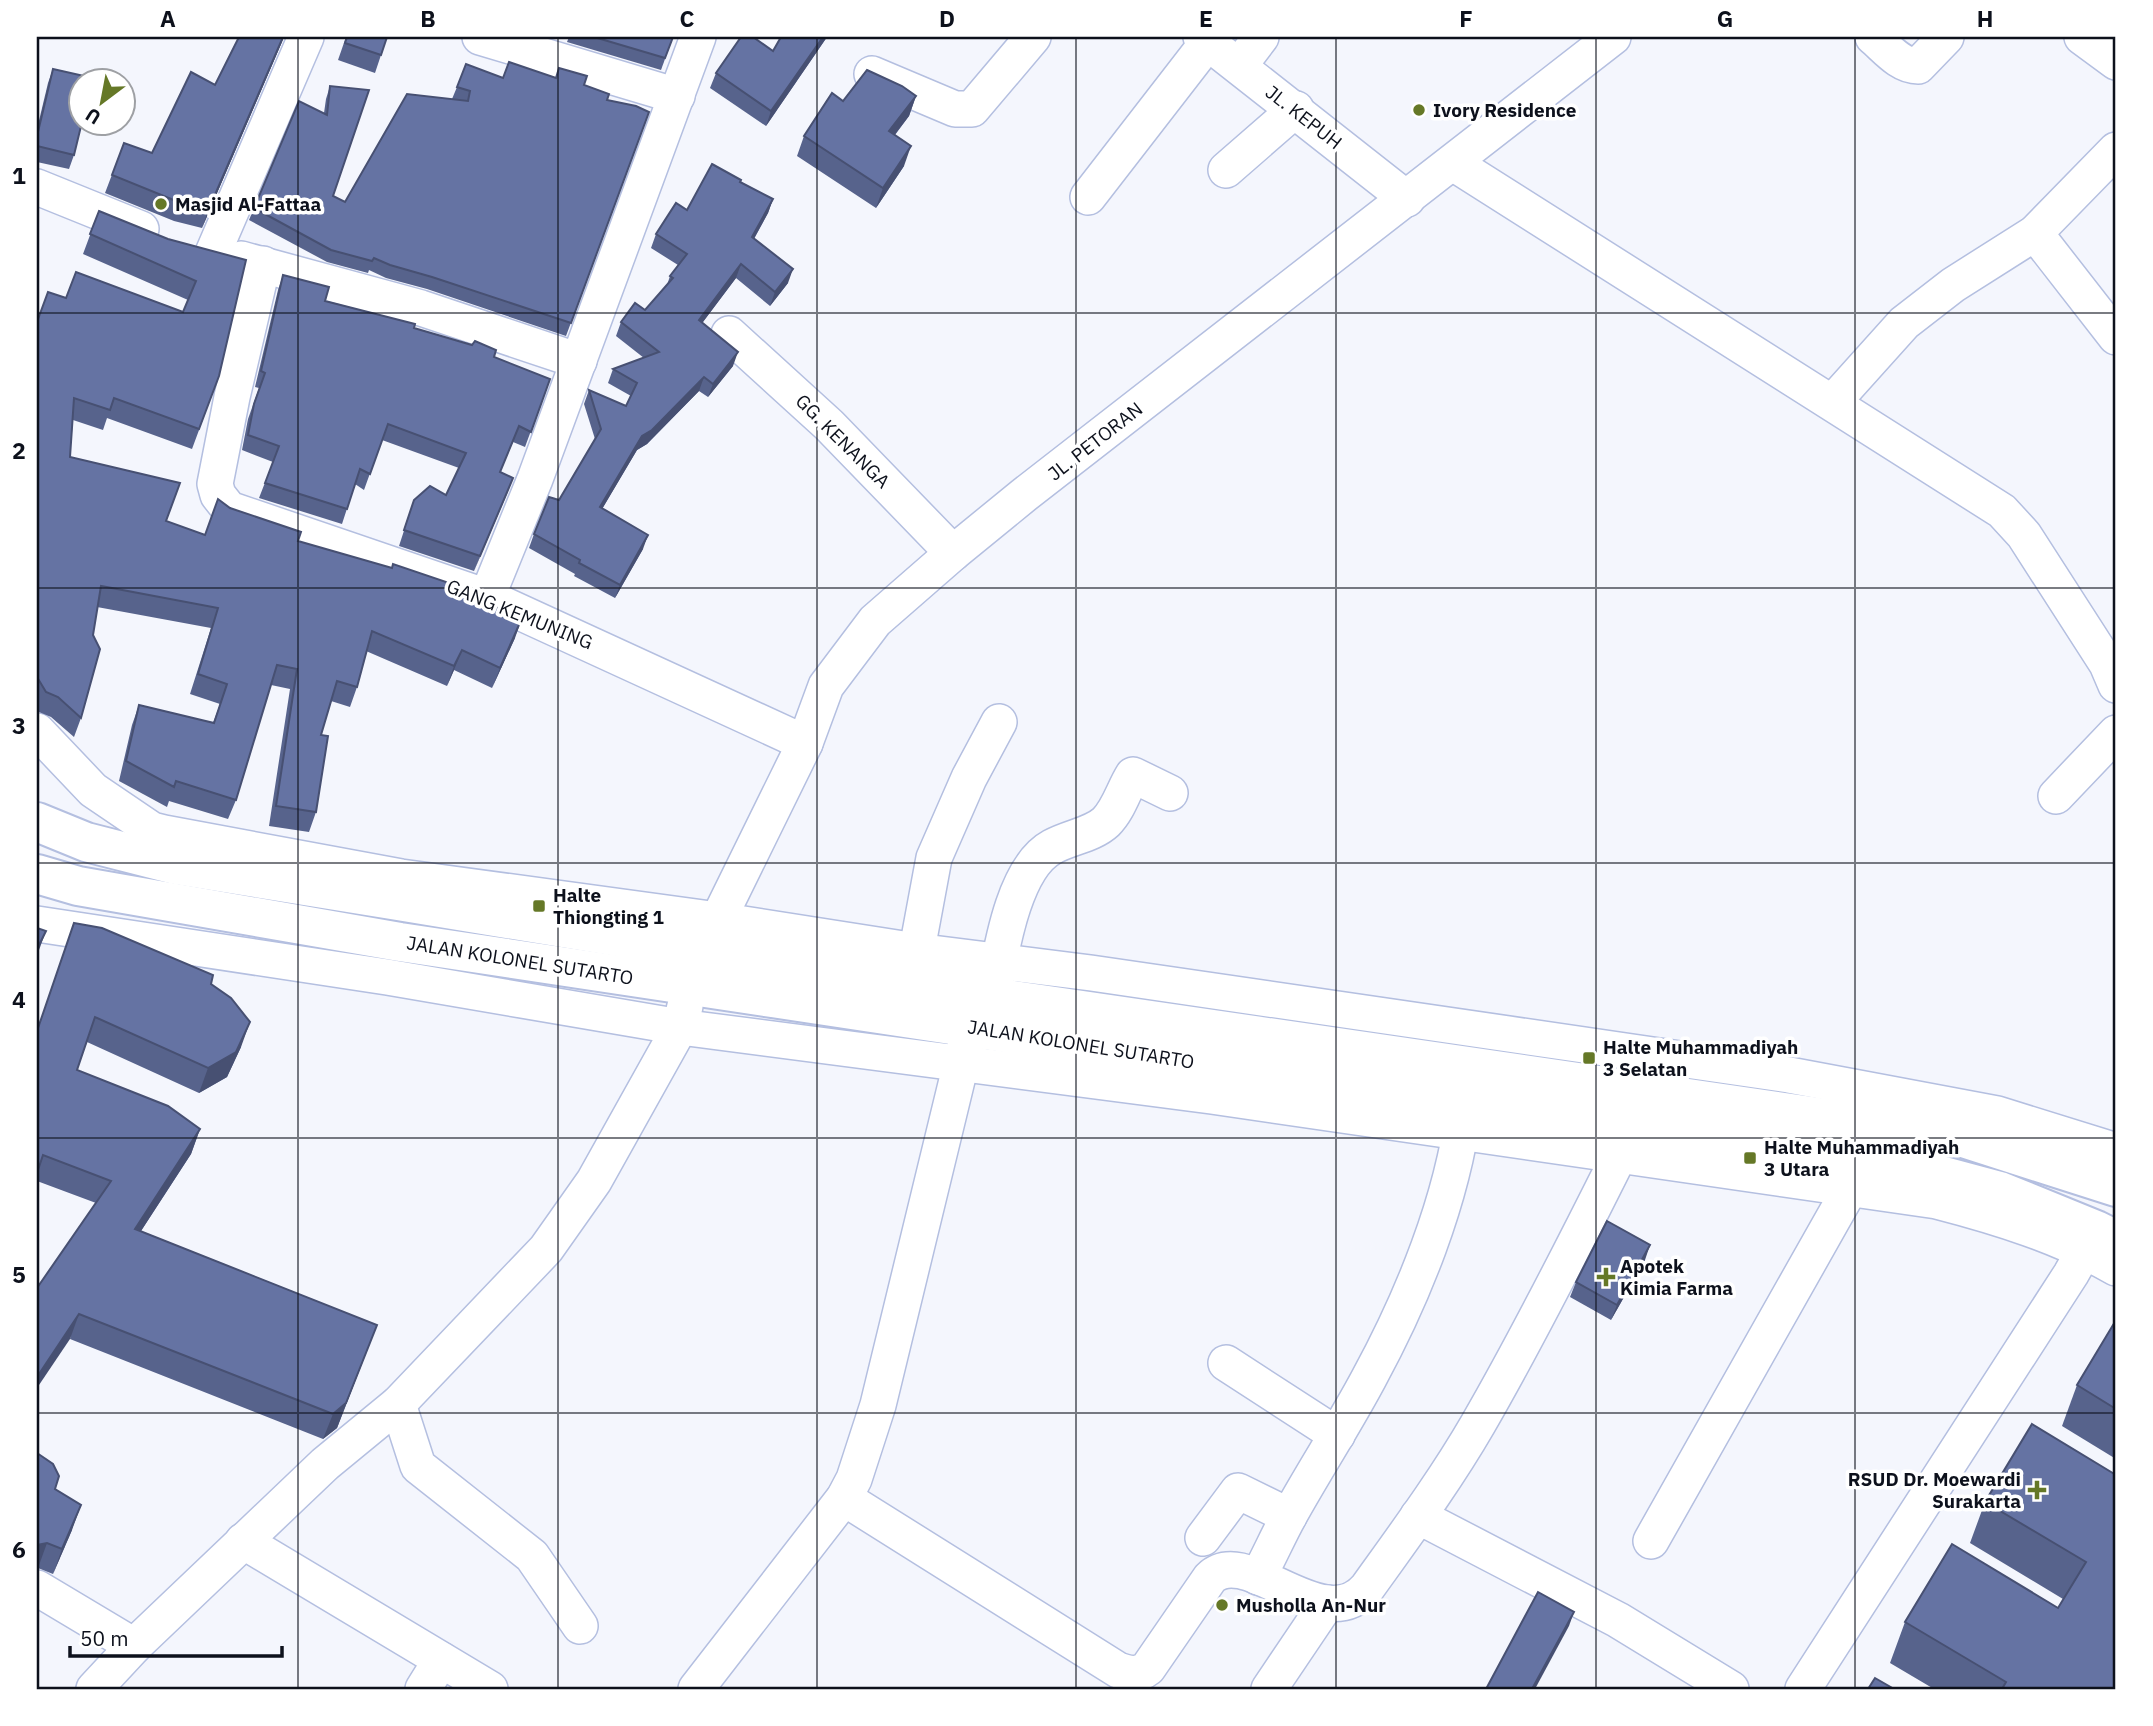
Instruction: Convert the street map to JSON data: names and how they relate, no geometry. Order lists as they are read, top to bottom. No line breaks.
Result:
{"streets":{"main road":["JALAN KOLONEL SUTARTO"],"street":["JL. KEPUH","GG. KENANGA","JL. PETORAN","GANG KEMUNING"]},"crossings":[["JL. KEPUH","JL. PETORAN"],["GG. KENANGA","JL. PETORAN"],["JL. PETORAN","GANG KEMUNING"],["JL. PETORAN","JALAN KOLONEL SUTARTO"]],"places":{"other":["Ivory Residence","Masjid Al-Fattaa","Musholla An-Nur"],"transit":["Halte Thiongting 1","Halte Muhammadiyah 3 Selatan","Halte Muhammadiyah 3 Utara"],"health":["Apotek Kimia Farma","RSUD Dr. Moewardi Surakarta"]},"scale_bar":"50 m","north":"bottom left","grid":{"columns":["A","B","C","D","E","F","G","H"],"rows":["1","2","3","4","5","6"]}}
